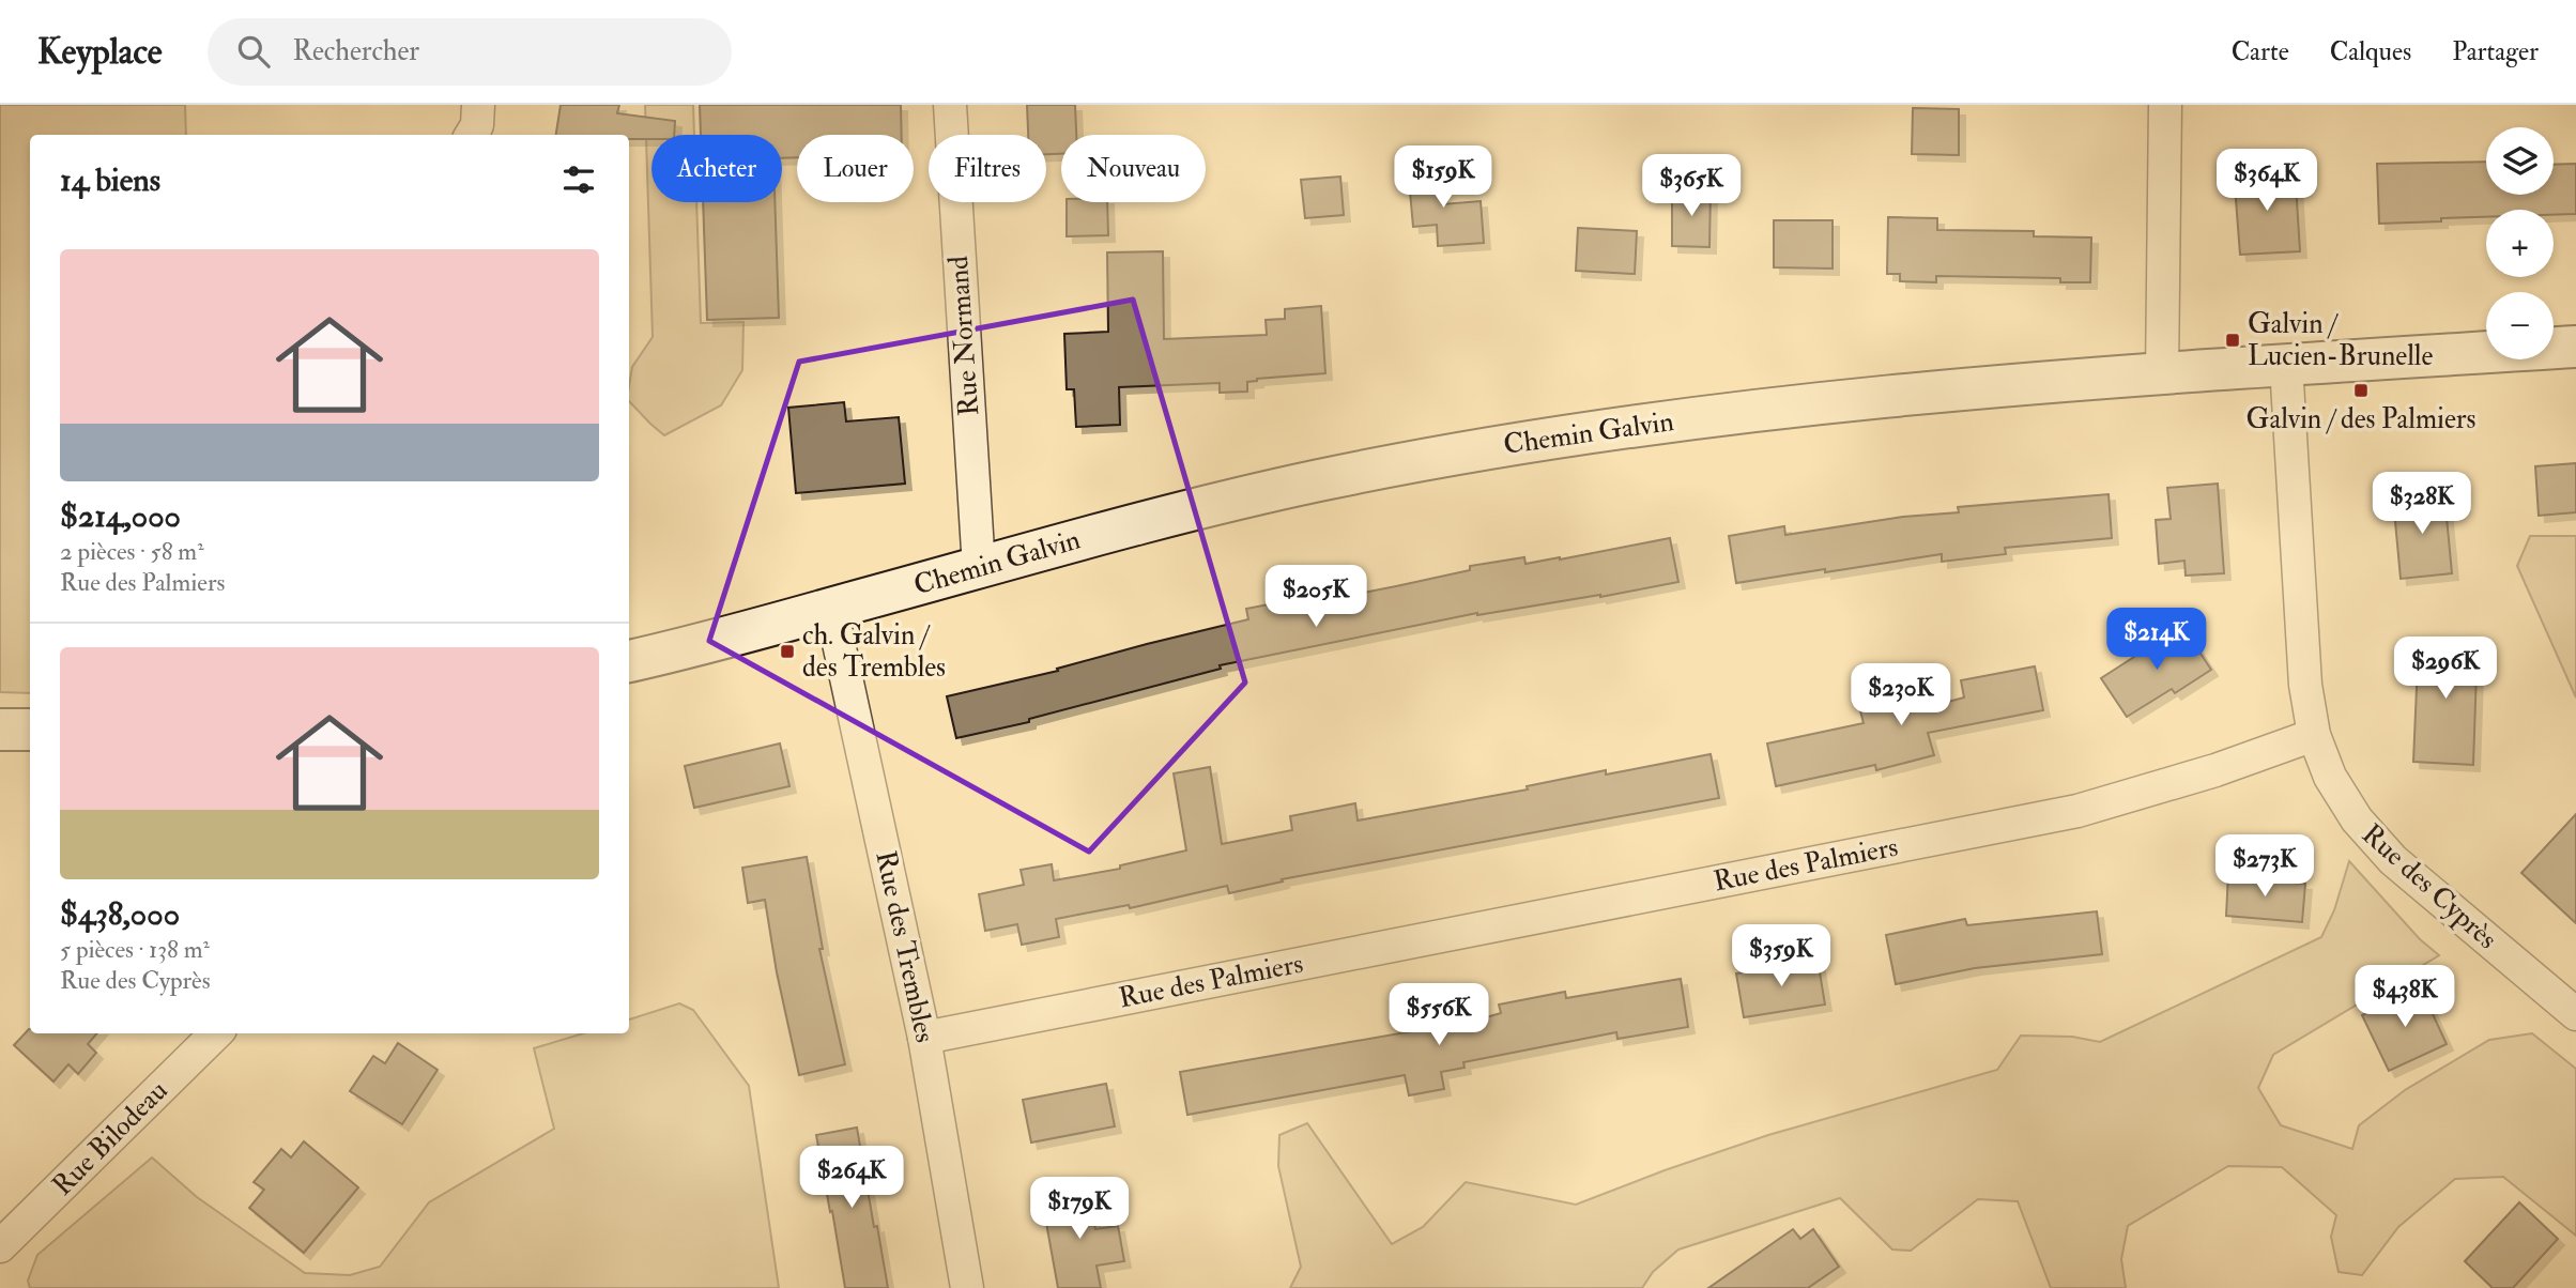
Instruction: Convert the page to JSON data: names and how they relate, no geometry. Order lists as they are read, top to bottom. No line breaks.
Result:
{"streets":{"street":["Rue Normand","Chemin Galvin","Rue des Palmiers","Rue des Cyprès","Rue des Trembles","Rue Bilodeau"]},"crossings":[["Rue Normand","Chemin Galvin"],["Chemin Galvin","Rue des Trembles"],["Rue des Palmiers","Rue des Cyprès"],["Rue des Palmiers","Rue des Trembles"]],"places":{"transit":["Galvin / Lucien-Brunelle","Galvin / des Palmiers","ch. Galvin / des Trembles"]},"page":{"header":"Keyplace","search":"Rechercher","nav":["Carte","Calques","Partager"],"map_buttons":["+","−"],"chip":["Acheter","Louer","Filtres","Nouveau"],"heading":"14 biens","price":["$159K","$364K","$365K","$328K","$205K","$214K","$296K","$230K","$273K","$359K","$438K","$556K","$264K","$179K"],"list":[{"name":"$214,000","note":"2 pièces · 58 m² · Rue des Palmiers"},{"name":"$438,000","note":"5 pièces · 138 m² · Rue des Cyprès"}]}}
